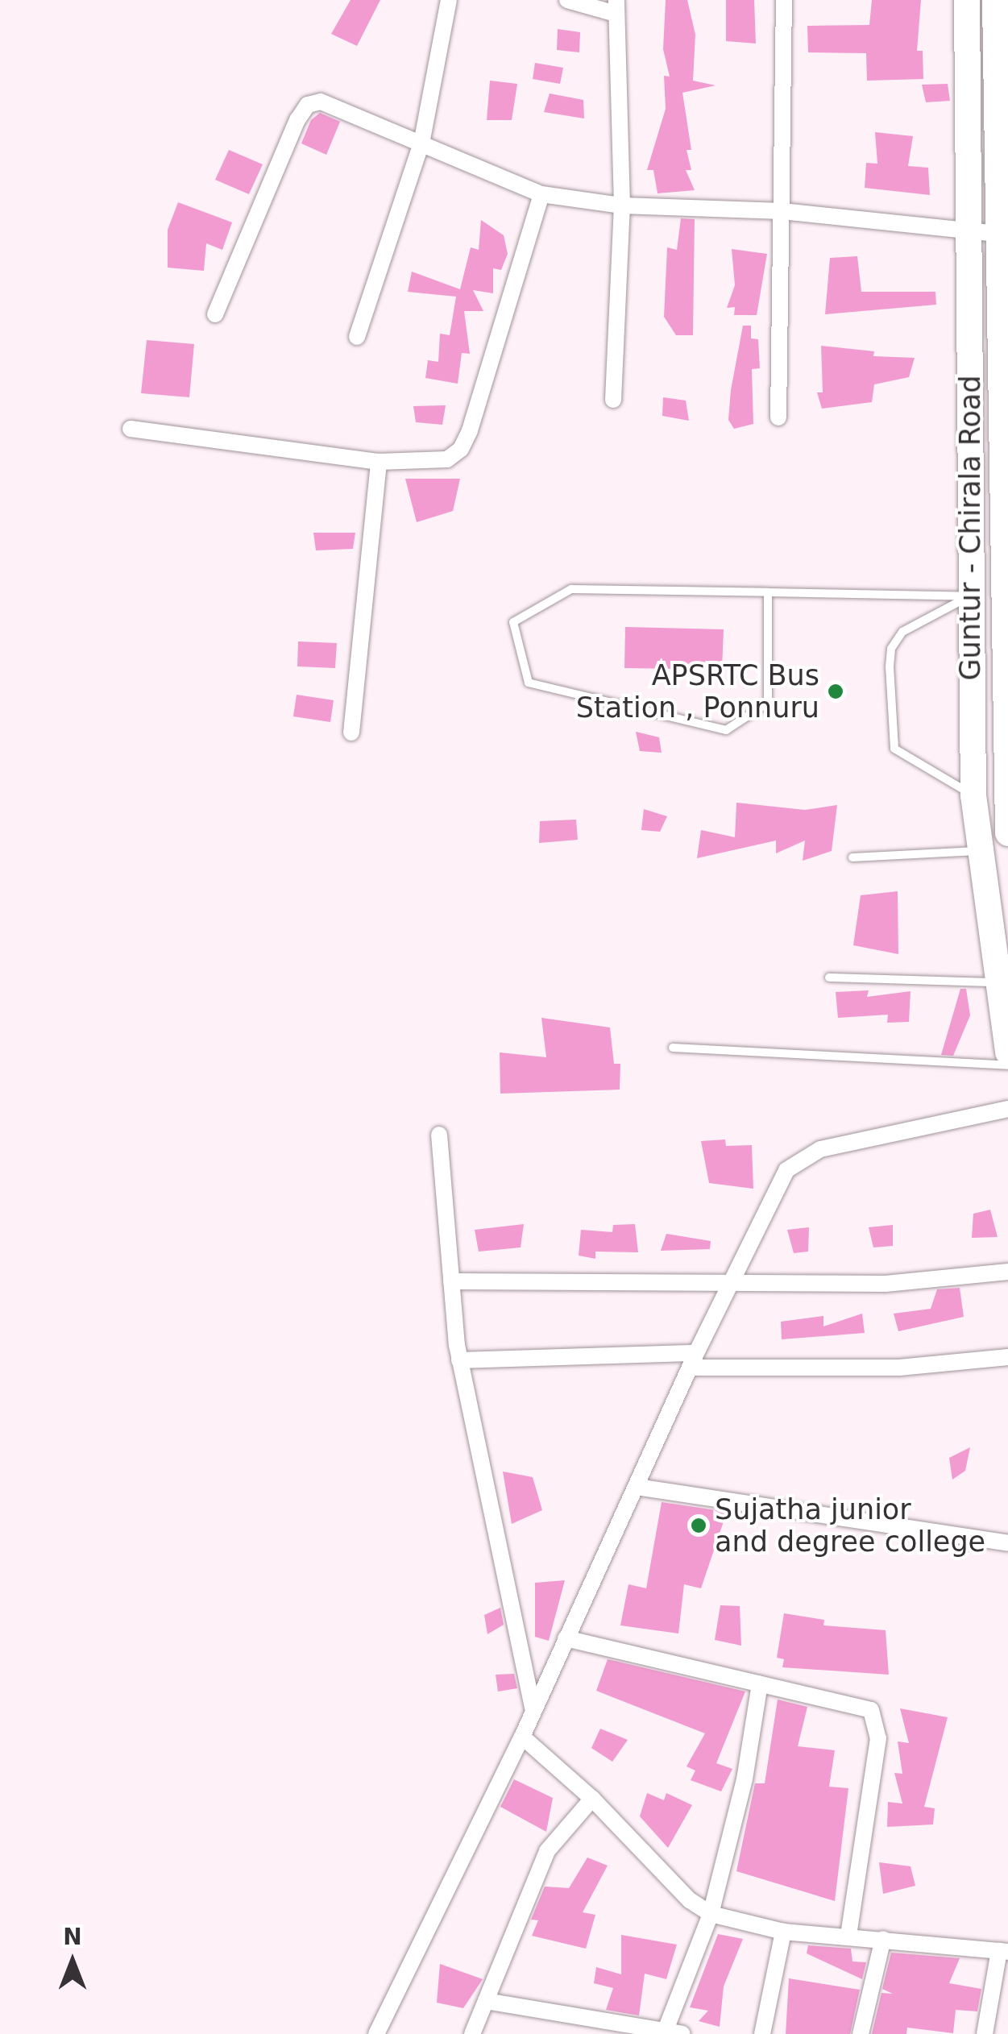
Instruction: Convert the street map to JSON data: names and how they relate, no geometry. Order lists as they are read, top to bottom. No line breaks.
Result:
{"streets":{"main road":["Guntur - Chirala Road"]},"places":["APSRTC Bus Station , Ponnuru","Sujatha junior and degree college"],"north":"top"}
